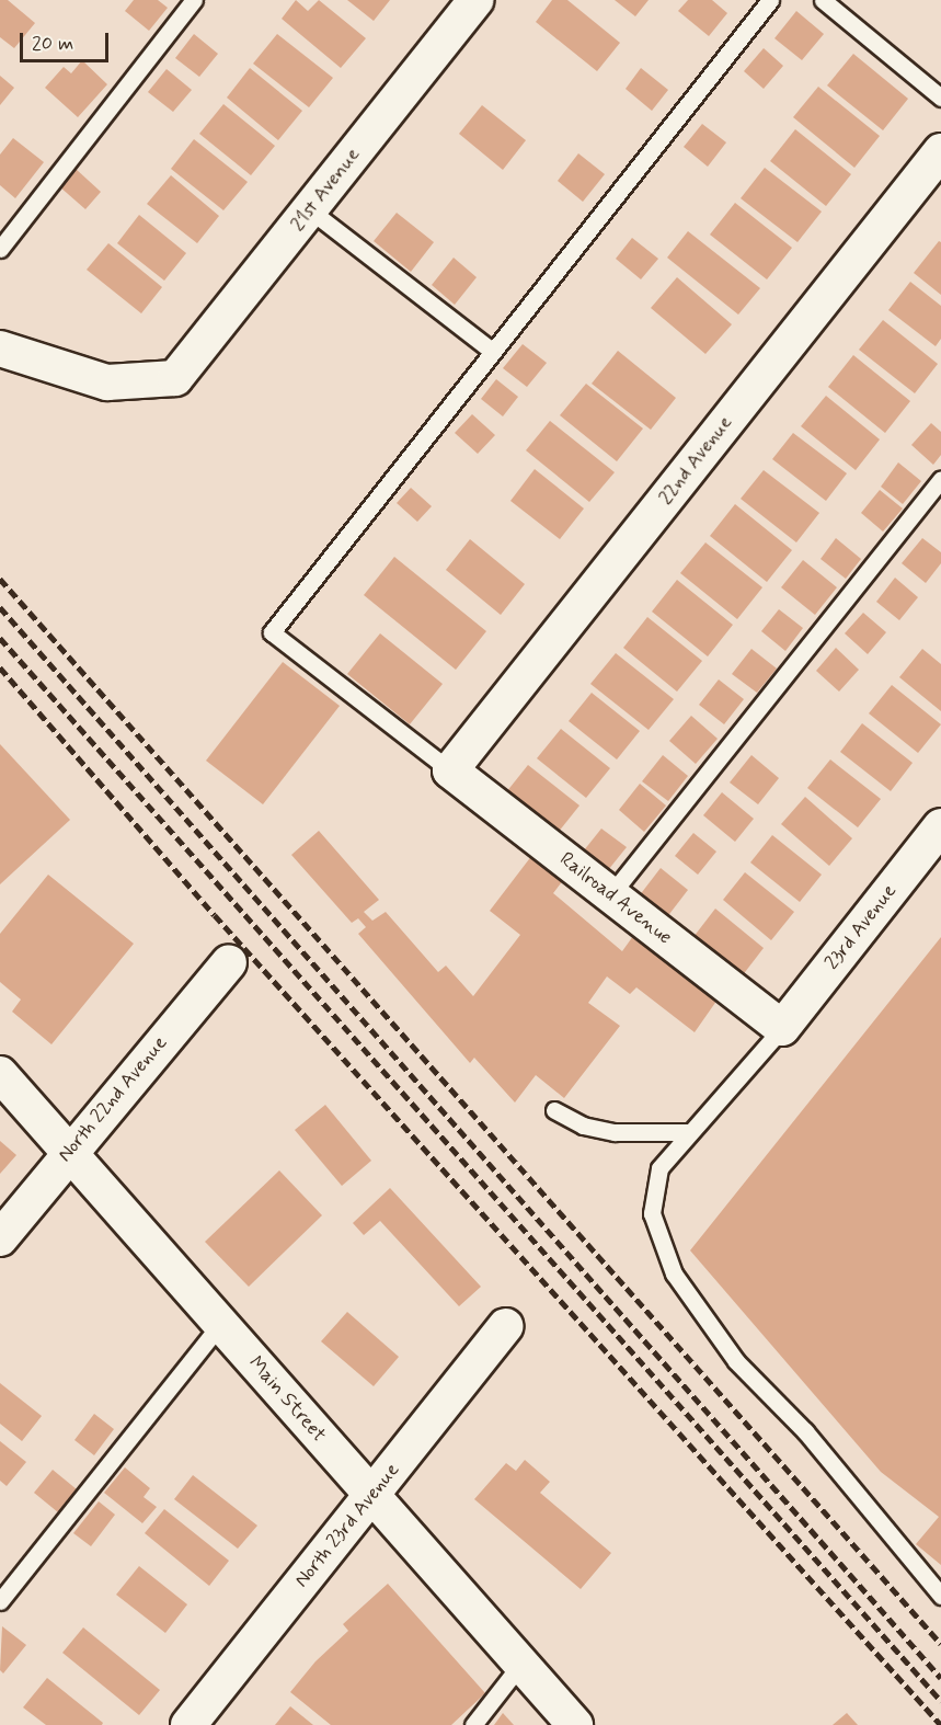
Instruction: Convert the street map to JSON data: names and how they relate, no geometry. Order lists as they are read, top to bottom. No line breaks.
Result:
{"streets":{"street":["21st Avenue","22nd Avenue","Railroad Avenue","23rd Avenue","North 22nd Avenue","Main Street","North 23rd Avenue"]},"crossings":[["22nd Avenue","Railroad Avenue"],["Railroad Avenue","23rd Avenue"],["North 22nd Avenue","Main Street"],["Main Street","North 23rd Avenue"]],"scale_bar":"20 m"}
